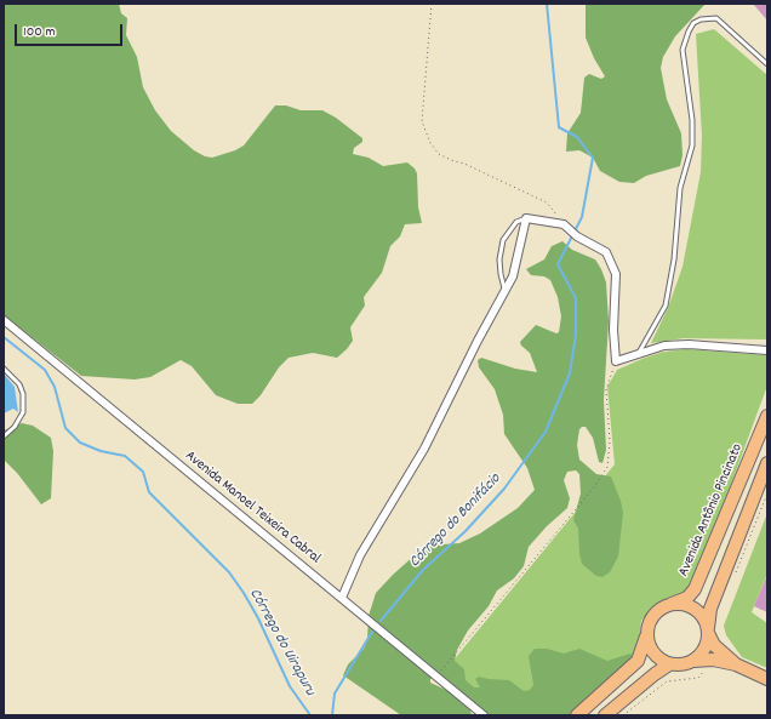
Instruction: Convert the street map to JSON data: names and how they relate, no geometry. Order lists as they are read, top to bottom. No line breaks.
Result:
{"streets":{"main road":["Avenida Antônio Pincinato"],"street":["Avenida Manoel Teixeira Cabral"]},"water":["Córrego do Bonifácio","Córrego do Uirapuru"],"scale_bar":"100 m"}
